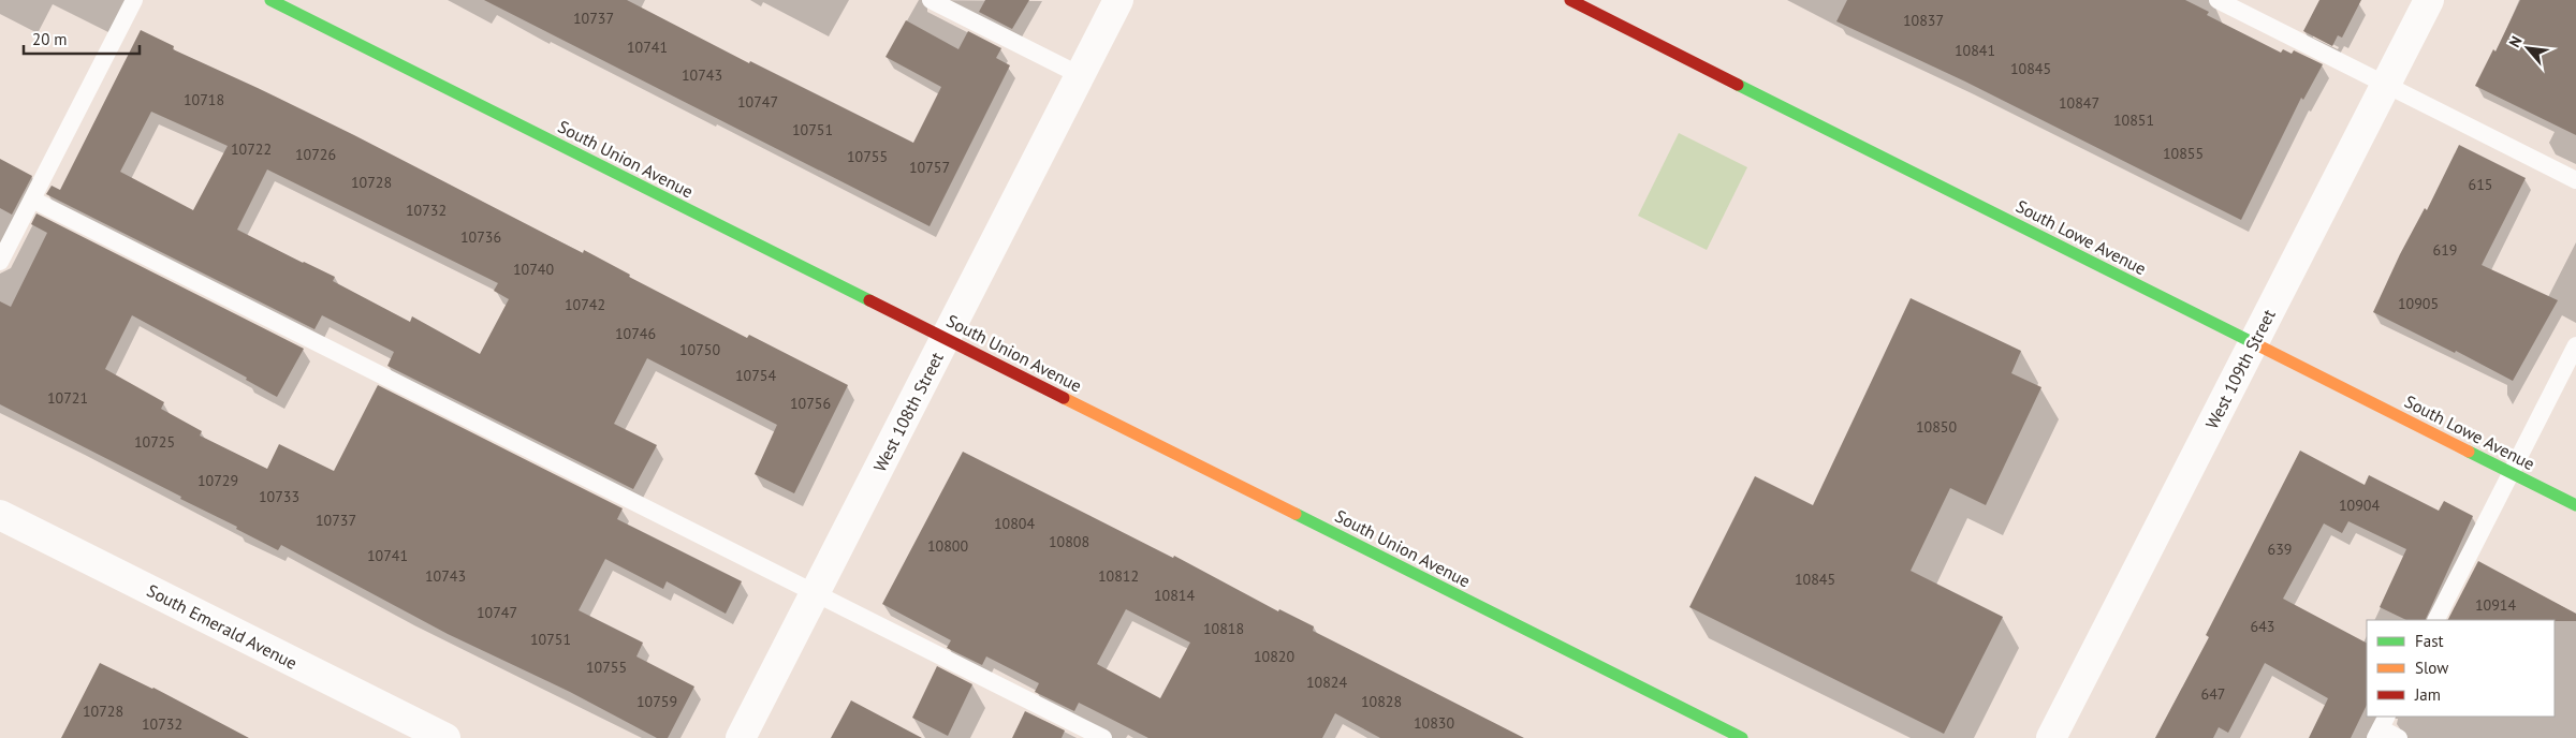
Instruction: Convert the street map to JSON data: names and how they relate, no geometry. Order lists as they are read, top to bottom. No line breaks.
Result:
{"streets":{"street":["South Union Avenue","South Lowe Avenue","West 109th Street","West 108th Street","South Emerald Avenue"]},"crossings":[["South Union Avenue","West 108th Street"],["South Lowe Avenue","West 109th Street"]],"house_numbers":["10737","10837","10741","10841","10845","10743","10718","10747","10847","10851","10751","10722","10855","10726","10755","10757","10728","615","10732","10736","619","10740","10905","10742","10746","10750","10754","10721","10756","10850","10725","10729","10733","10904","10737","10804","10808","10800","639","10741","10743","10812","10845","10814","10914","10747","643","10818","10751","10820","10755","10824","647","10759","10828","10728","10830","10732"],"legend":["Fast","Slow","Jam"],"scale_bar":"20 m","north":"top left"}
